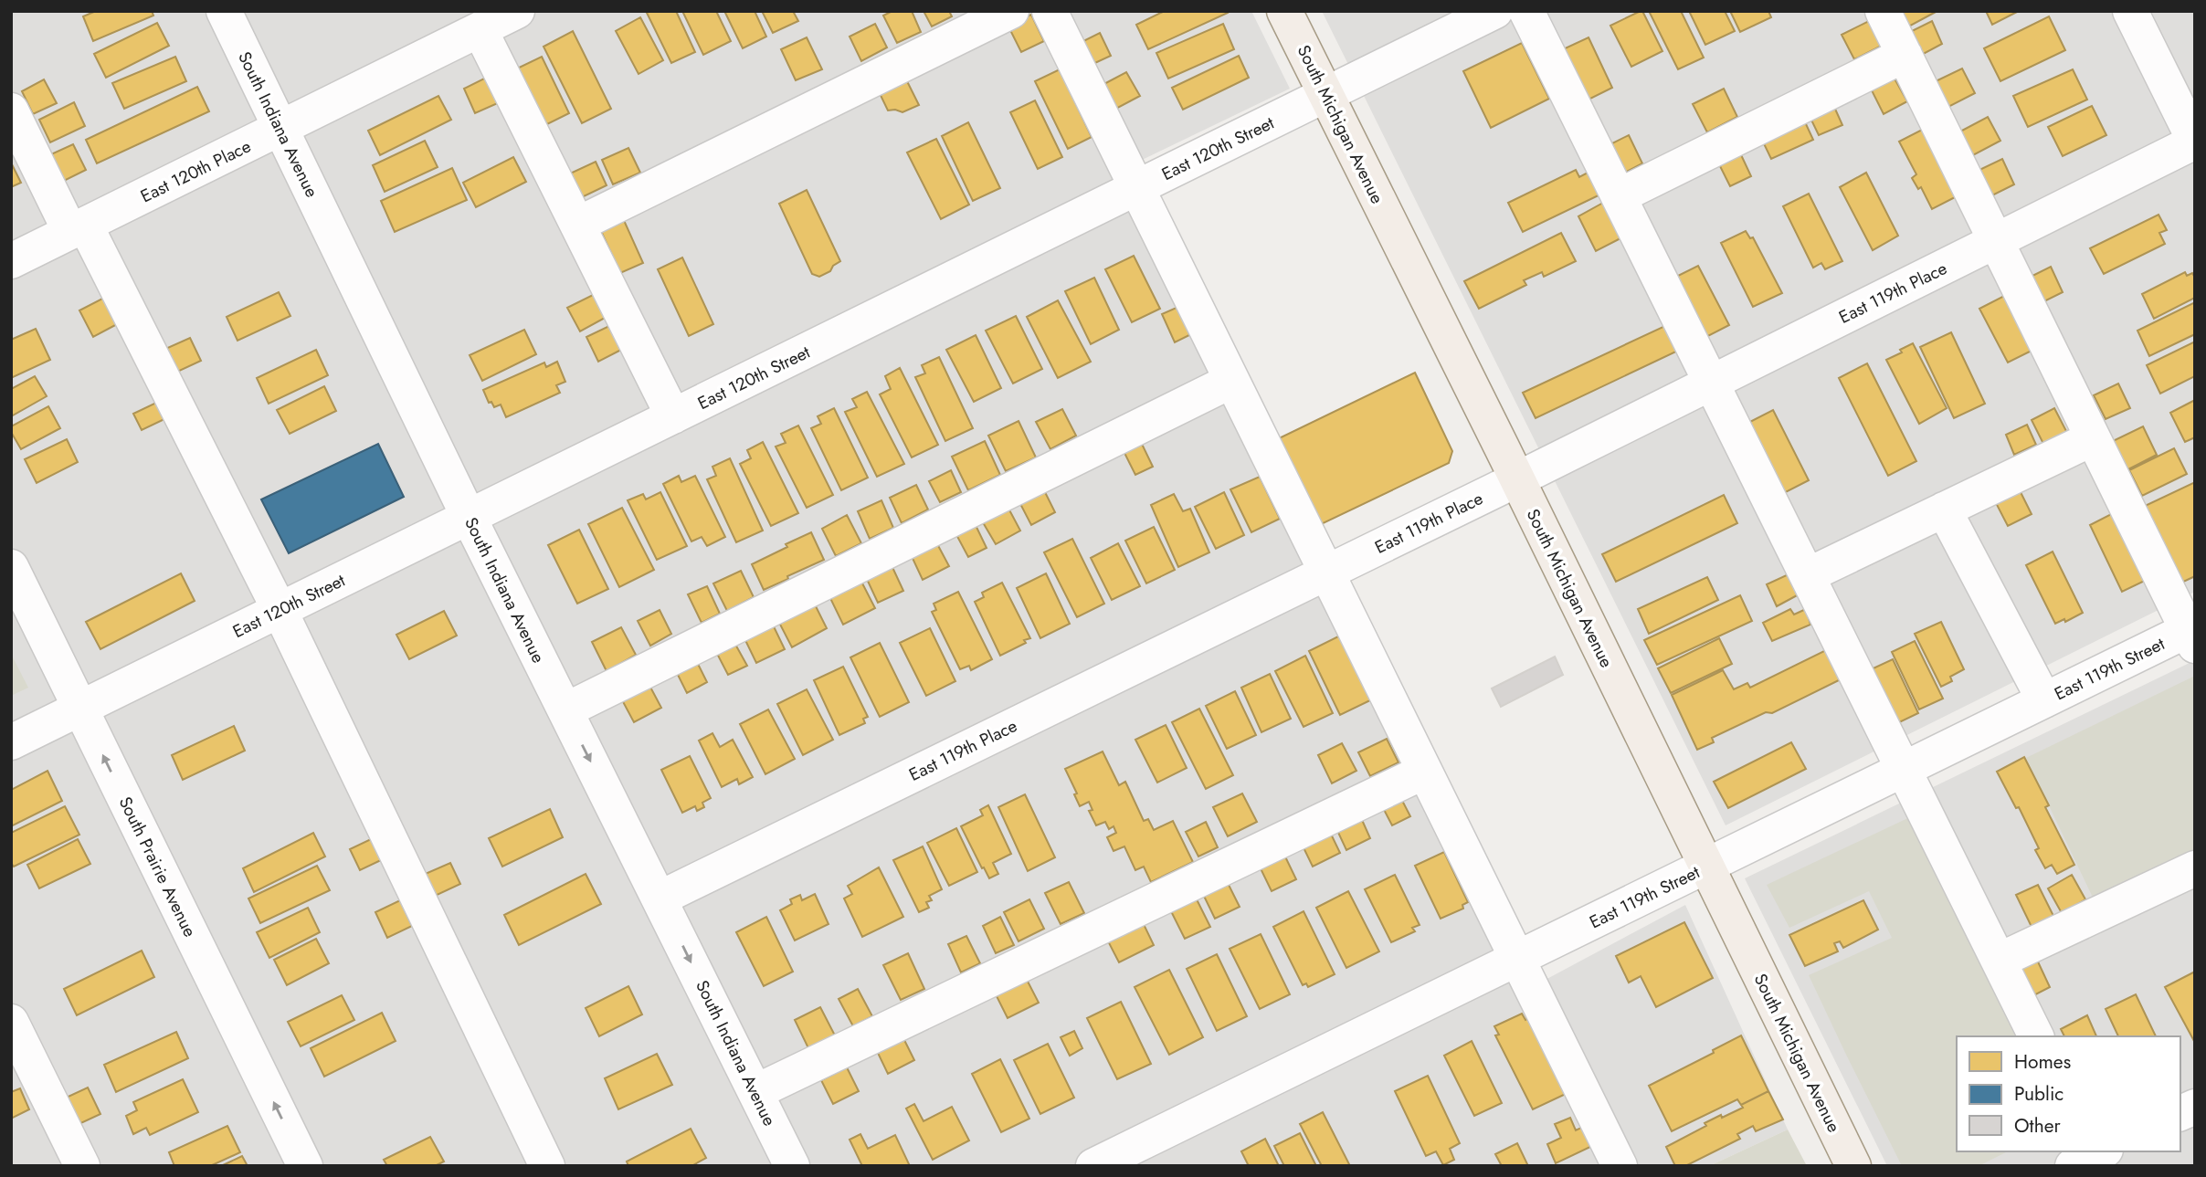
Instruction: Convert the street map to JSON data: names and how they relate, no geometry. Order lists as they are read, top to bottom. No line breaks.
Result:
{"streets":{"main road":["South Michigan Avenue"],"street":["South Indiana Avenue","East 120th Street","East 120th Place","East 119th Place","East 119th Street","South Prairie Avenue"]},"crossings":[["South Indiana Avenue","East 120th Street"],["South Indiana Avenue","East 120th Place"],["South Indiana Avenue","East 119th Place"],["South Michigan Avenue","East 120th Street"],["South Michigan Avenue","East 119th Place"],["South Michigan Avenue","East 119th Street"],["East 120th Street","South Prairie Avenue"]],"legend":["Homes","Public","Other"]}
